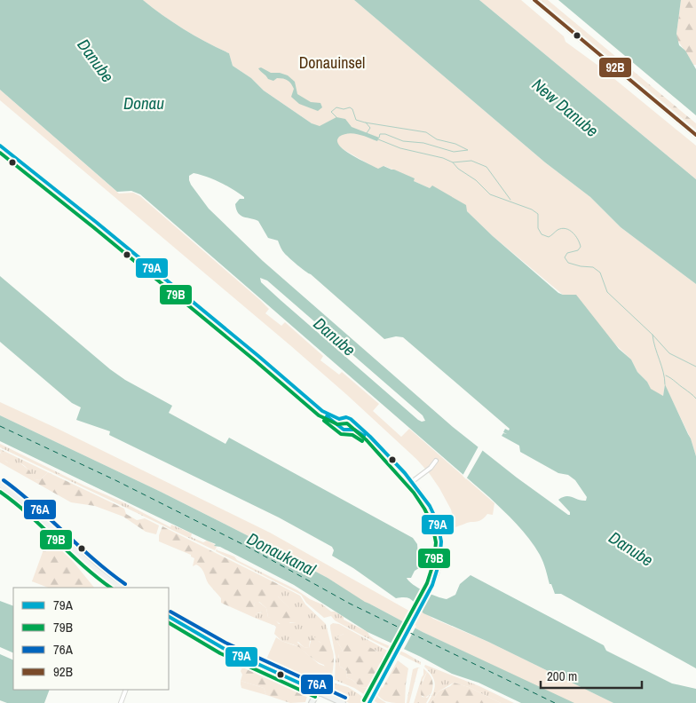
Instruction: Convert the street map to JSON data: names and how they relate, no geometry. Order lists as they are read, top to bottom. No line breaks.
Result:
{"water":["Danube","Donau","New Danube","Donaukanal"],"parks":["Donauinsel"],"lines":["transit line 92B","transit line 79A","transit line 79B","transit line 76A"],"legend":["79A","79B","76A","92B"],"scale_bar":"200 m"}
